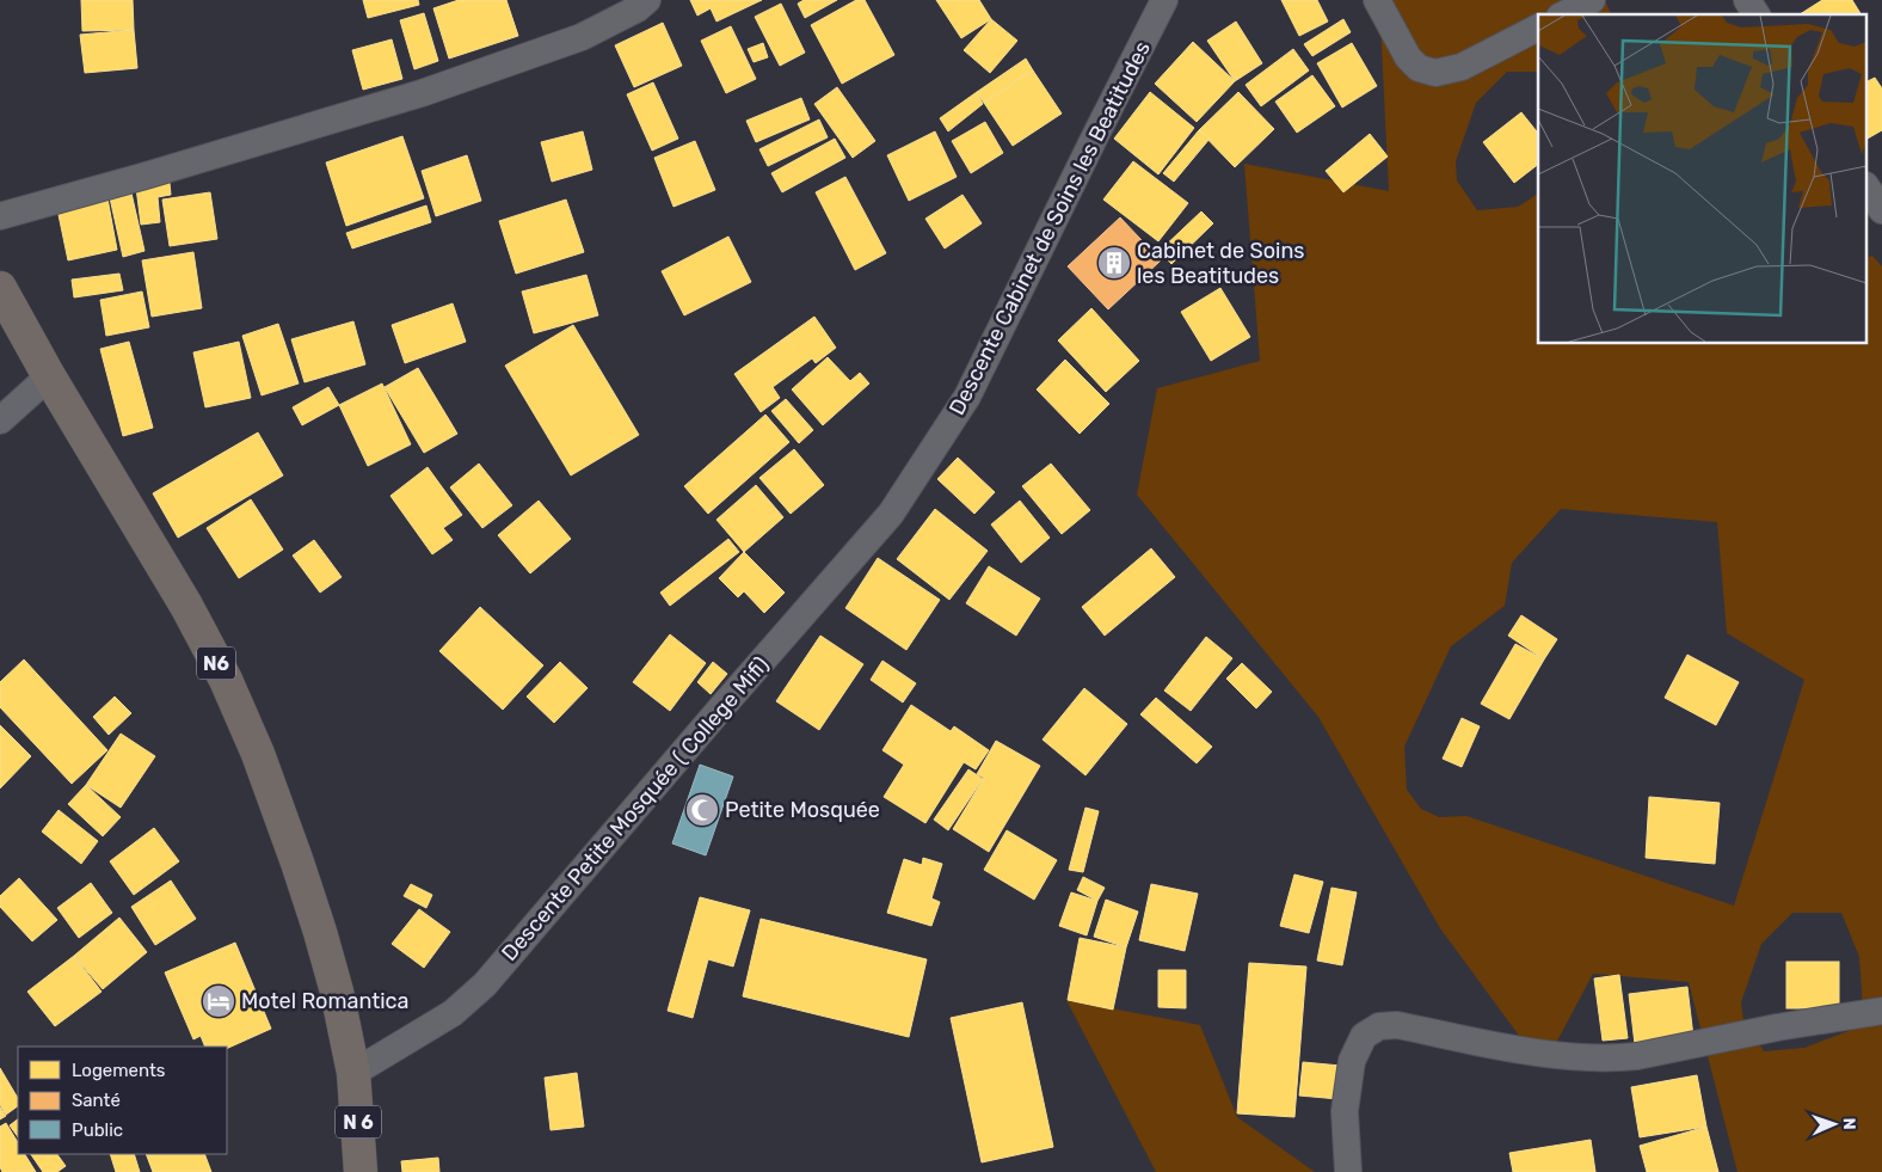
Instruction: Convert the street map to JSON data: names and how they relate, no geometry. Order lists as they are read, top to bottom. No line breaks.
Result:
{"streets":{"highway":["N6","N 6"],"street":["Descente Cabinet de Soins les Beatitudes","Descente Petite Mosquée ( College Mifi)"]},"crossings":[["Descente Cabinet de Soins les Beatitudes","Descente Petite Mosquée ( College Mifi)"],["N6","Descente Petite Mosquée ( College Mifi)"],["N6","N 6"],["Descente Petite Mosquée ( College Mifi)","N 6"]],"places":{"building":["Cabinet de Soins les Beatitudes"],"mosque":["Petite Mosquée"],"hotel":["Motel Romantica"]},"legend":["Logements","Santé","Public"],"north":"right"}
